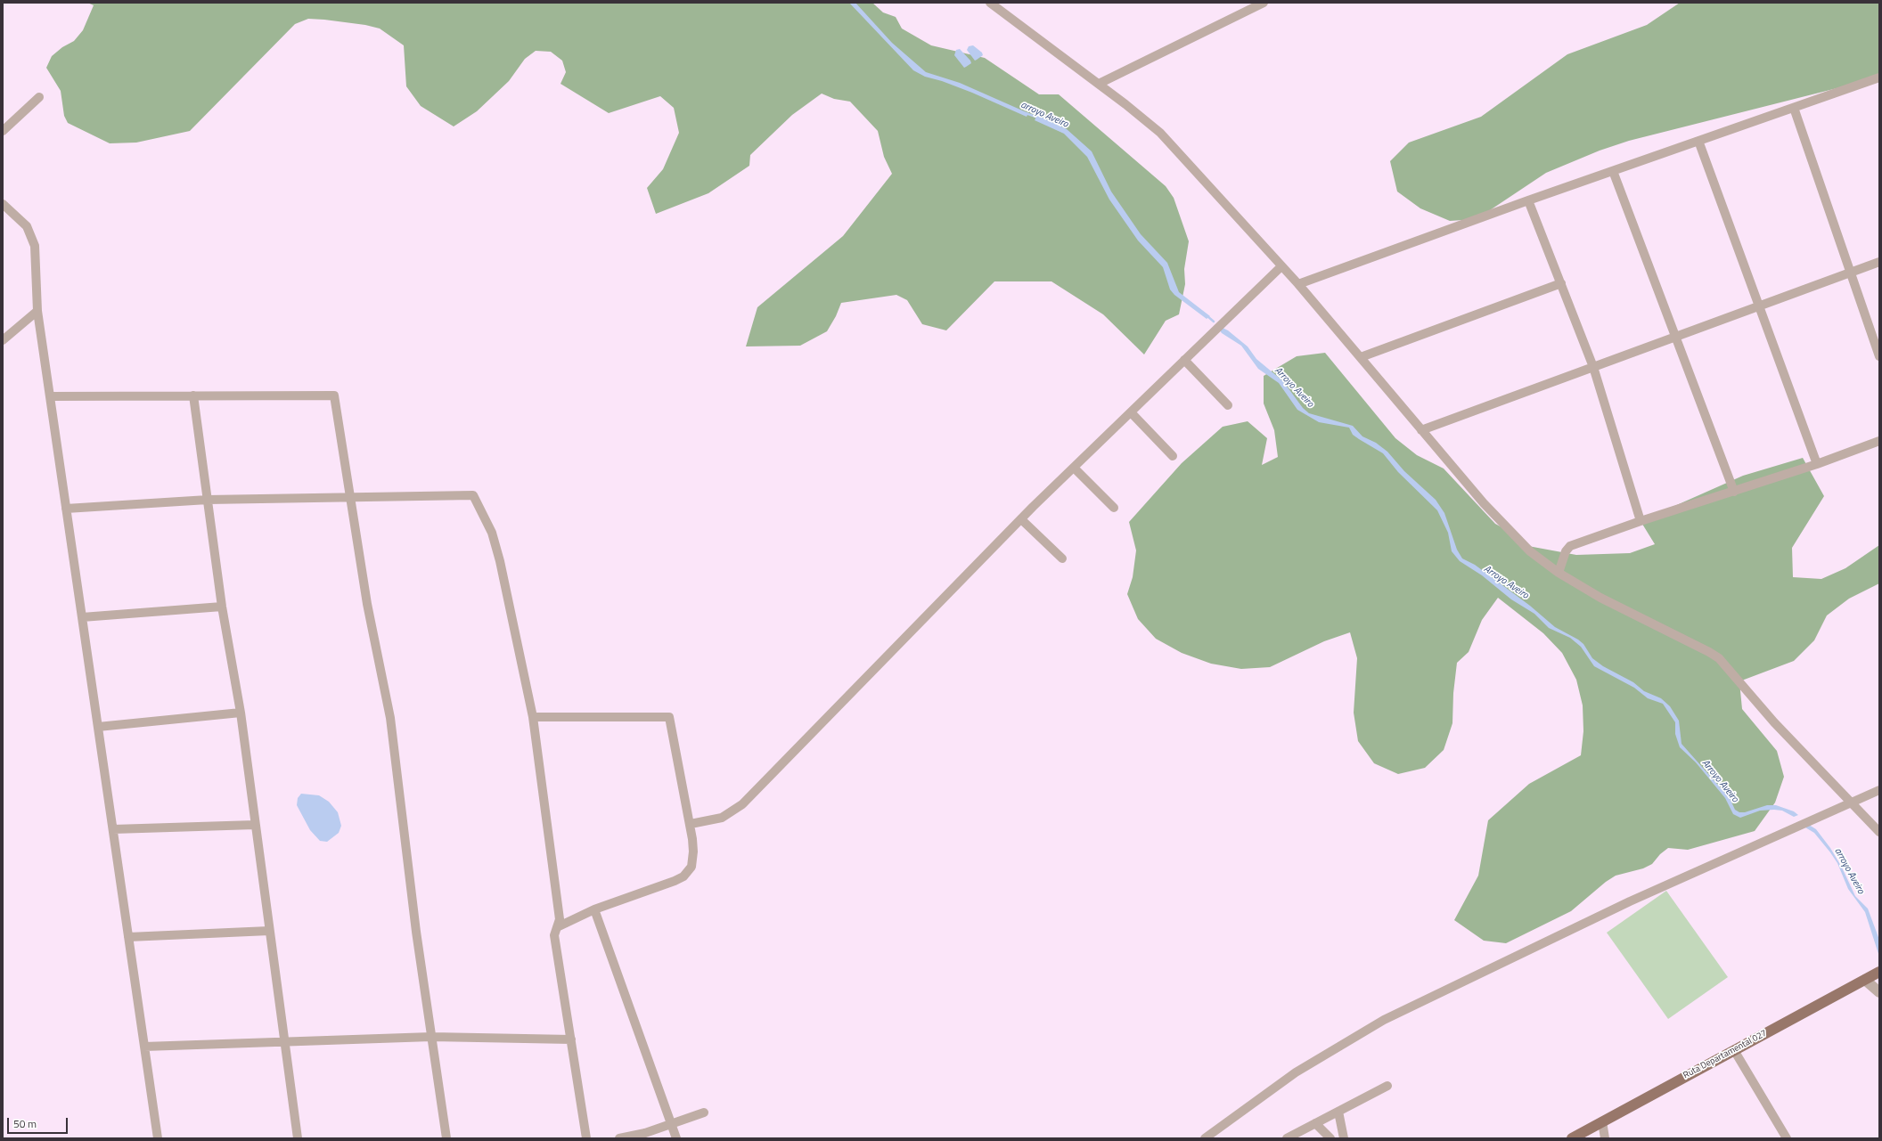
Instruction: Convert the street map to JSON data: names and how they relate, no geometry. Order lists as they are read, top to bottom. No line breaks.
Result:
{"streets":{"main road":["Ruta Departamental 027"]},"water":["arroyo Aveiro","Arroyo Aveiro"],"scale_bar":"50 m"}
